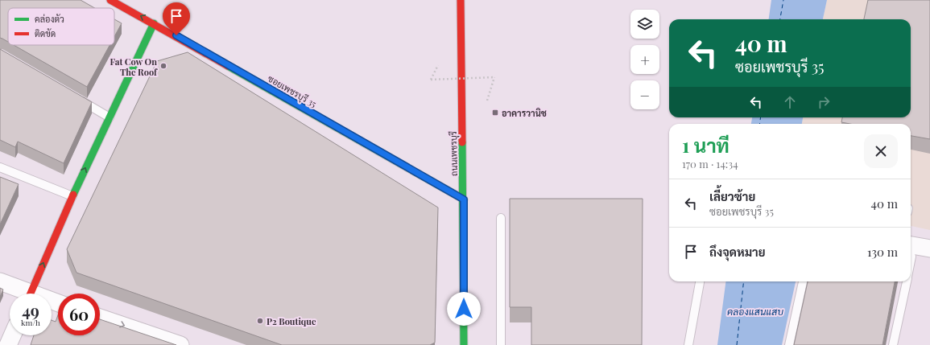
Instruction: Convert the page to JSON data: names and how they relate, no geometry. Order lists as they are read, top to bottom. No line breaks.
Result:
{"streets":{"street":["ซอยเพชรบุรี 35","ถนนเพชรบุรี"]},"crossings":[["ซอยเพชรบุรี 35","ถนนเพชรบุรี"]],"water":["คลองแสนแสบ"],"places":{"other":["Fat Cow On The Roof","P2 Boutique"],"transit":["อาคารวานิช"]},"legend":["คล่องตัว","ติดขัด"],"page":{"map_buttons":["+","−"],"turn":["40 m","ซอยเพชรบุรี 35"],"heading":["1 นาที","170 m · 14:34"],"list":[{"name":"เลี้ยวซ้าย","note":"ซอยเพชรบุรี 35","value":"40 m"},{"name":"ถึงจุดหมาย","value":"130 m"}],"speed":"49 km/h","limit":"60"}}
